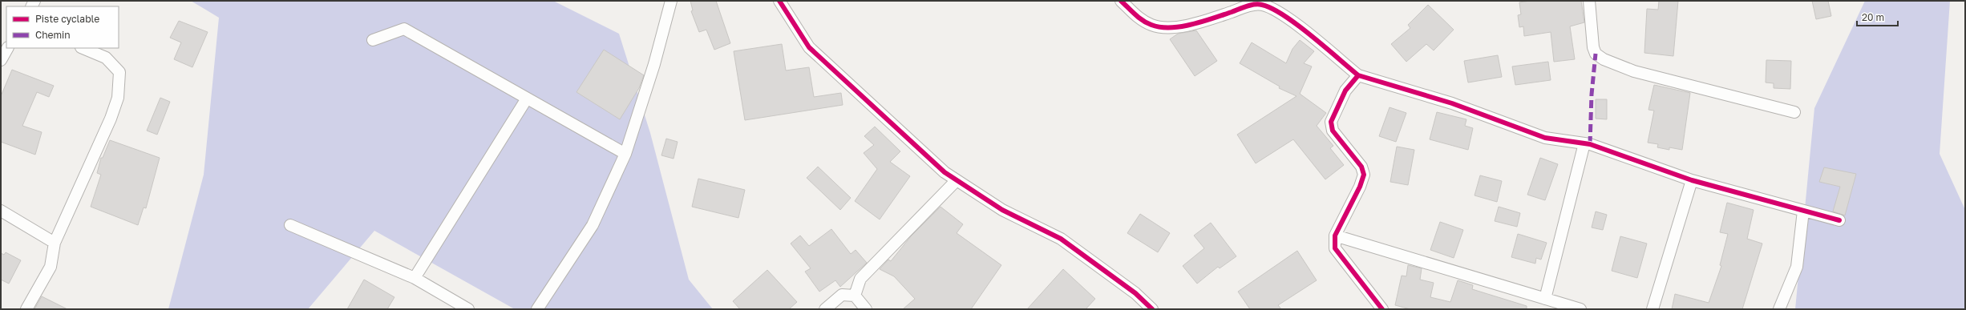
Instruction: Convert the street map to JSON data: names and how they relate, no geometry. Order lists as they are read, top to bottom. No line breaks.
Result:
{"legend":["Piste cyclable","Chemin"],"scale_bar":"20 m"}
